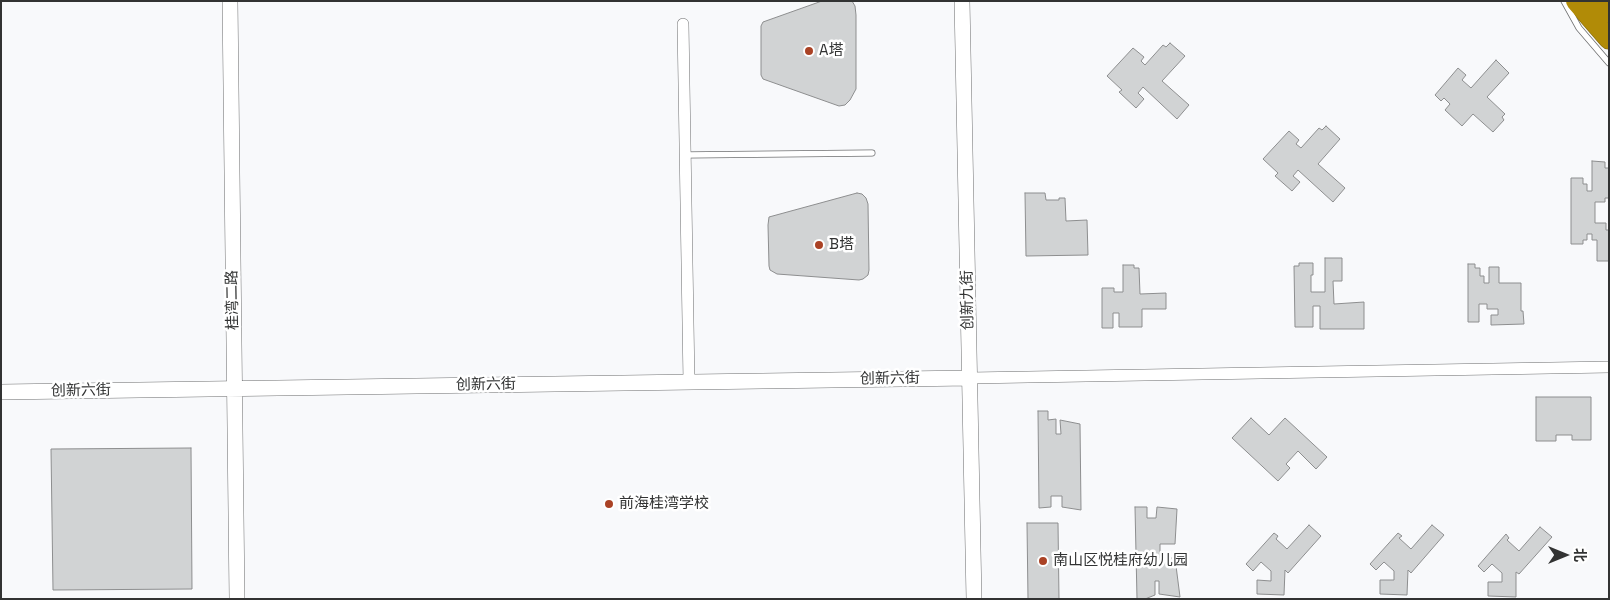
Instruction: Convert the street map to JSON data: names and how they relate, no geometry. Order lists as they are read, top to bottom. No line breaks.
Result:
{"streets":{"street":["桂湾二路","创新九街","创新六街"]},"crossings":[["桂湾二路","创新六街"],["创新九街","创新六街"]],"places":["A塔","B塔","前海桂湾学校","南山区悦桂府幼儿园"],"north":"right"}
